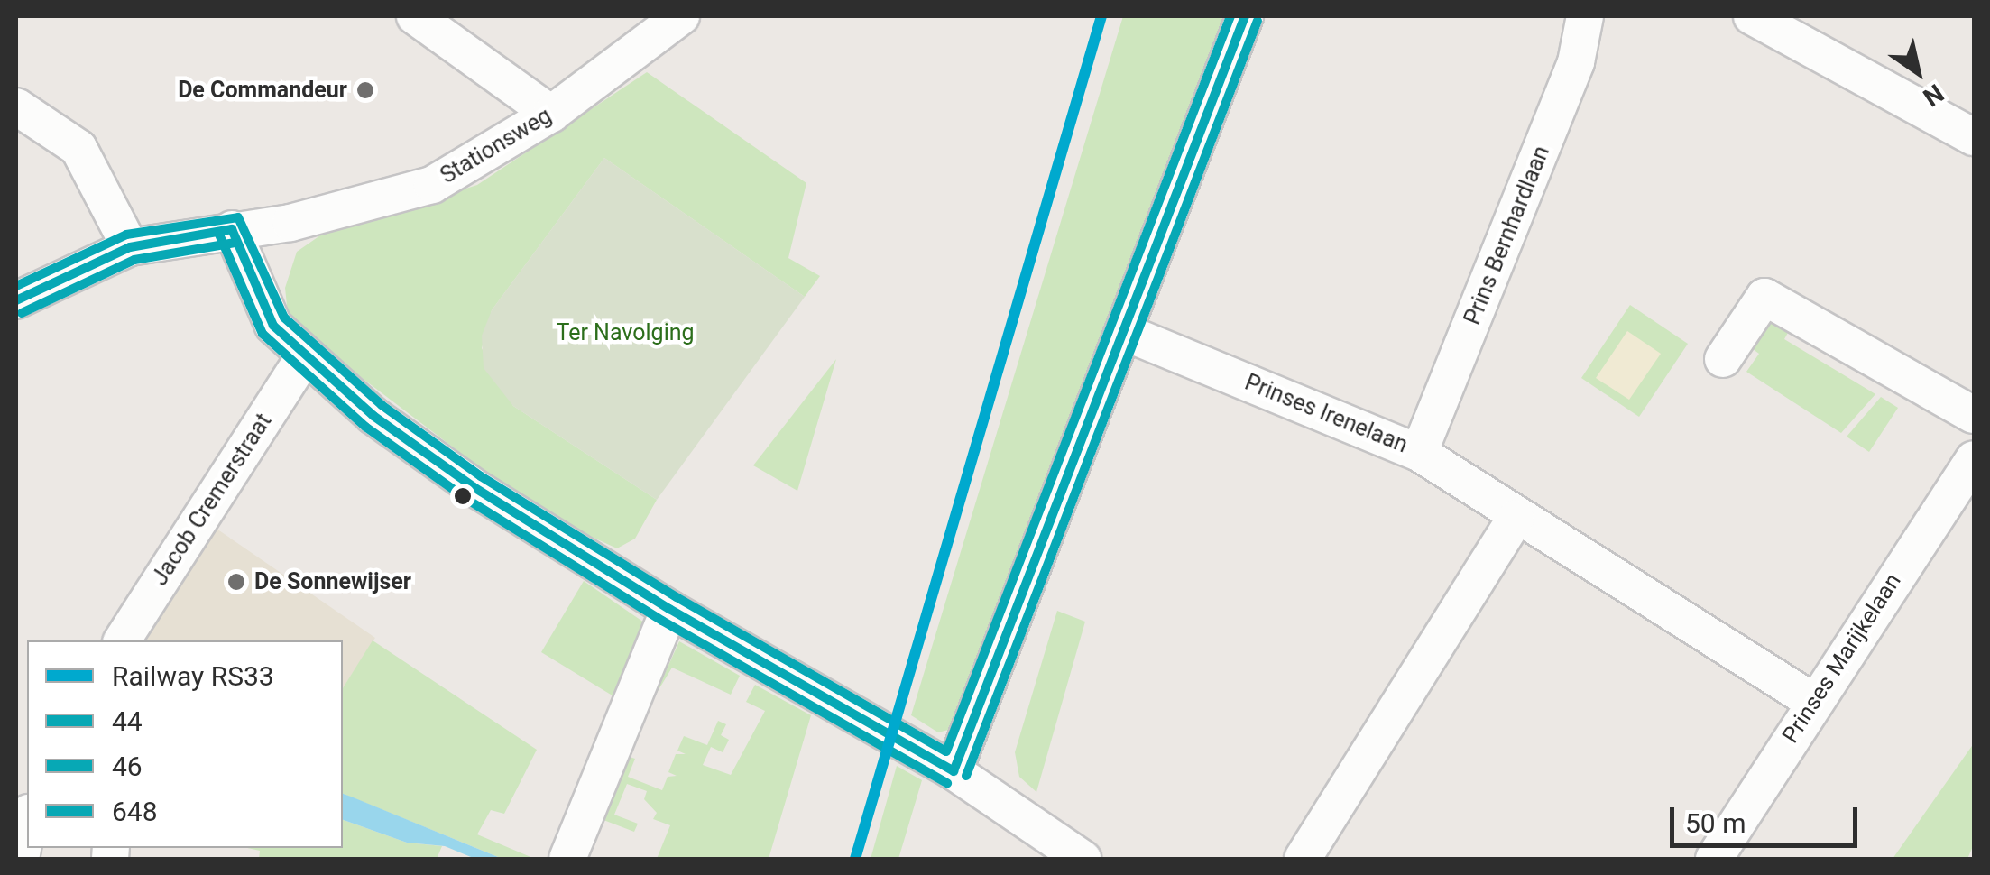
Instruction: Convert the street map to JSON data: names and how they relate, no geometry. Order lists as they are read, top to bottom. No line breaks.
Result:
{"streets":{"street":["Stationsweg","Prins Bernhardlaan","Prinses Irenelaan","Jacob Cremerstraat","Prinses Marijkelaan"]},"crossings":[["Prins Bernhardlaan","Prinses Irenelaan"],["Prinses Irenelaan","Prinses Marijkelaan"]],"parks":["Ter Navolging"],"places":["De Commandeur","De Sonnewijser"],"lines":["rail line RS33","transit line 44","transit line 648","transit line 46"],"legend":["Railway RS33","44","46","648"],"scale_bar":"50 m","north":"bottom right"}
